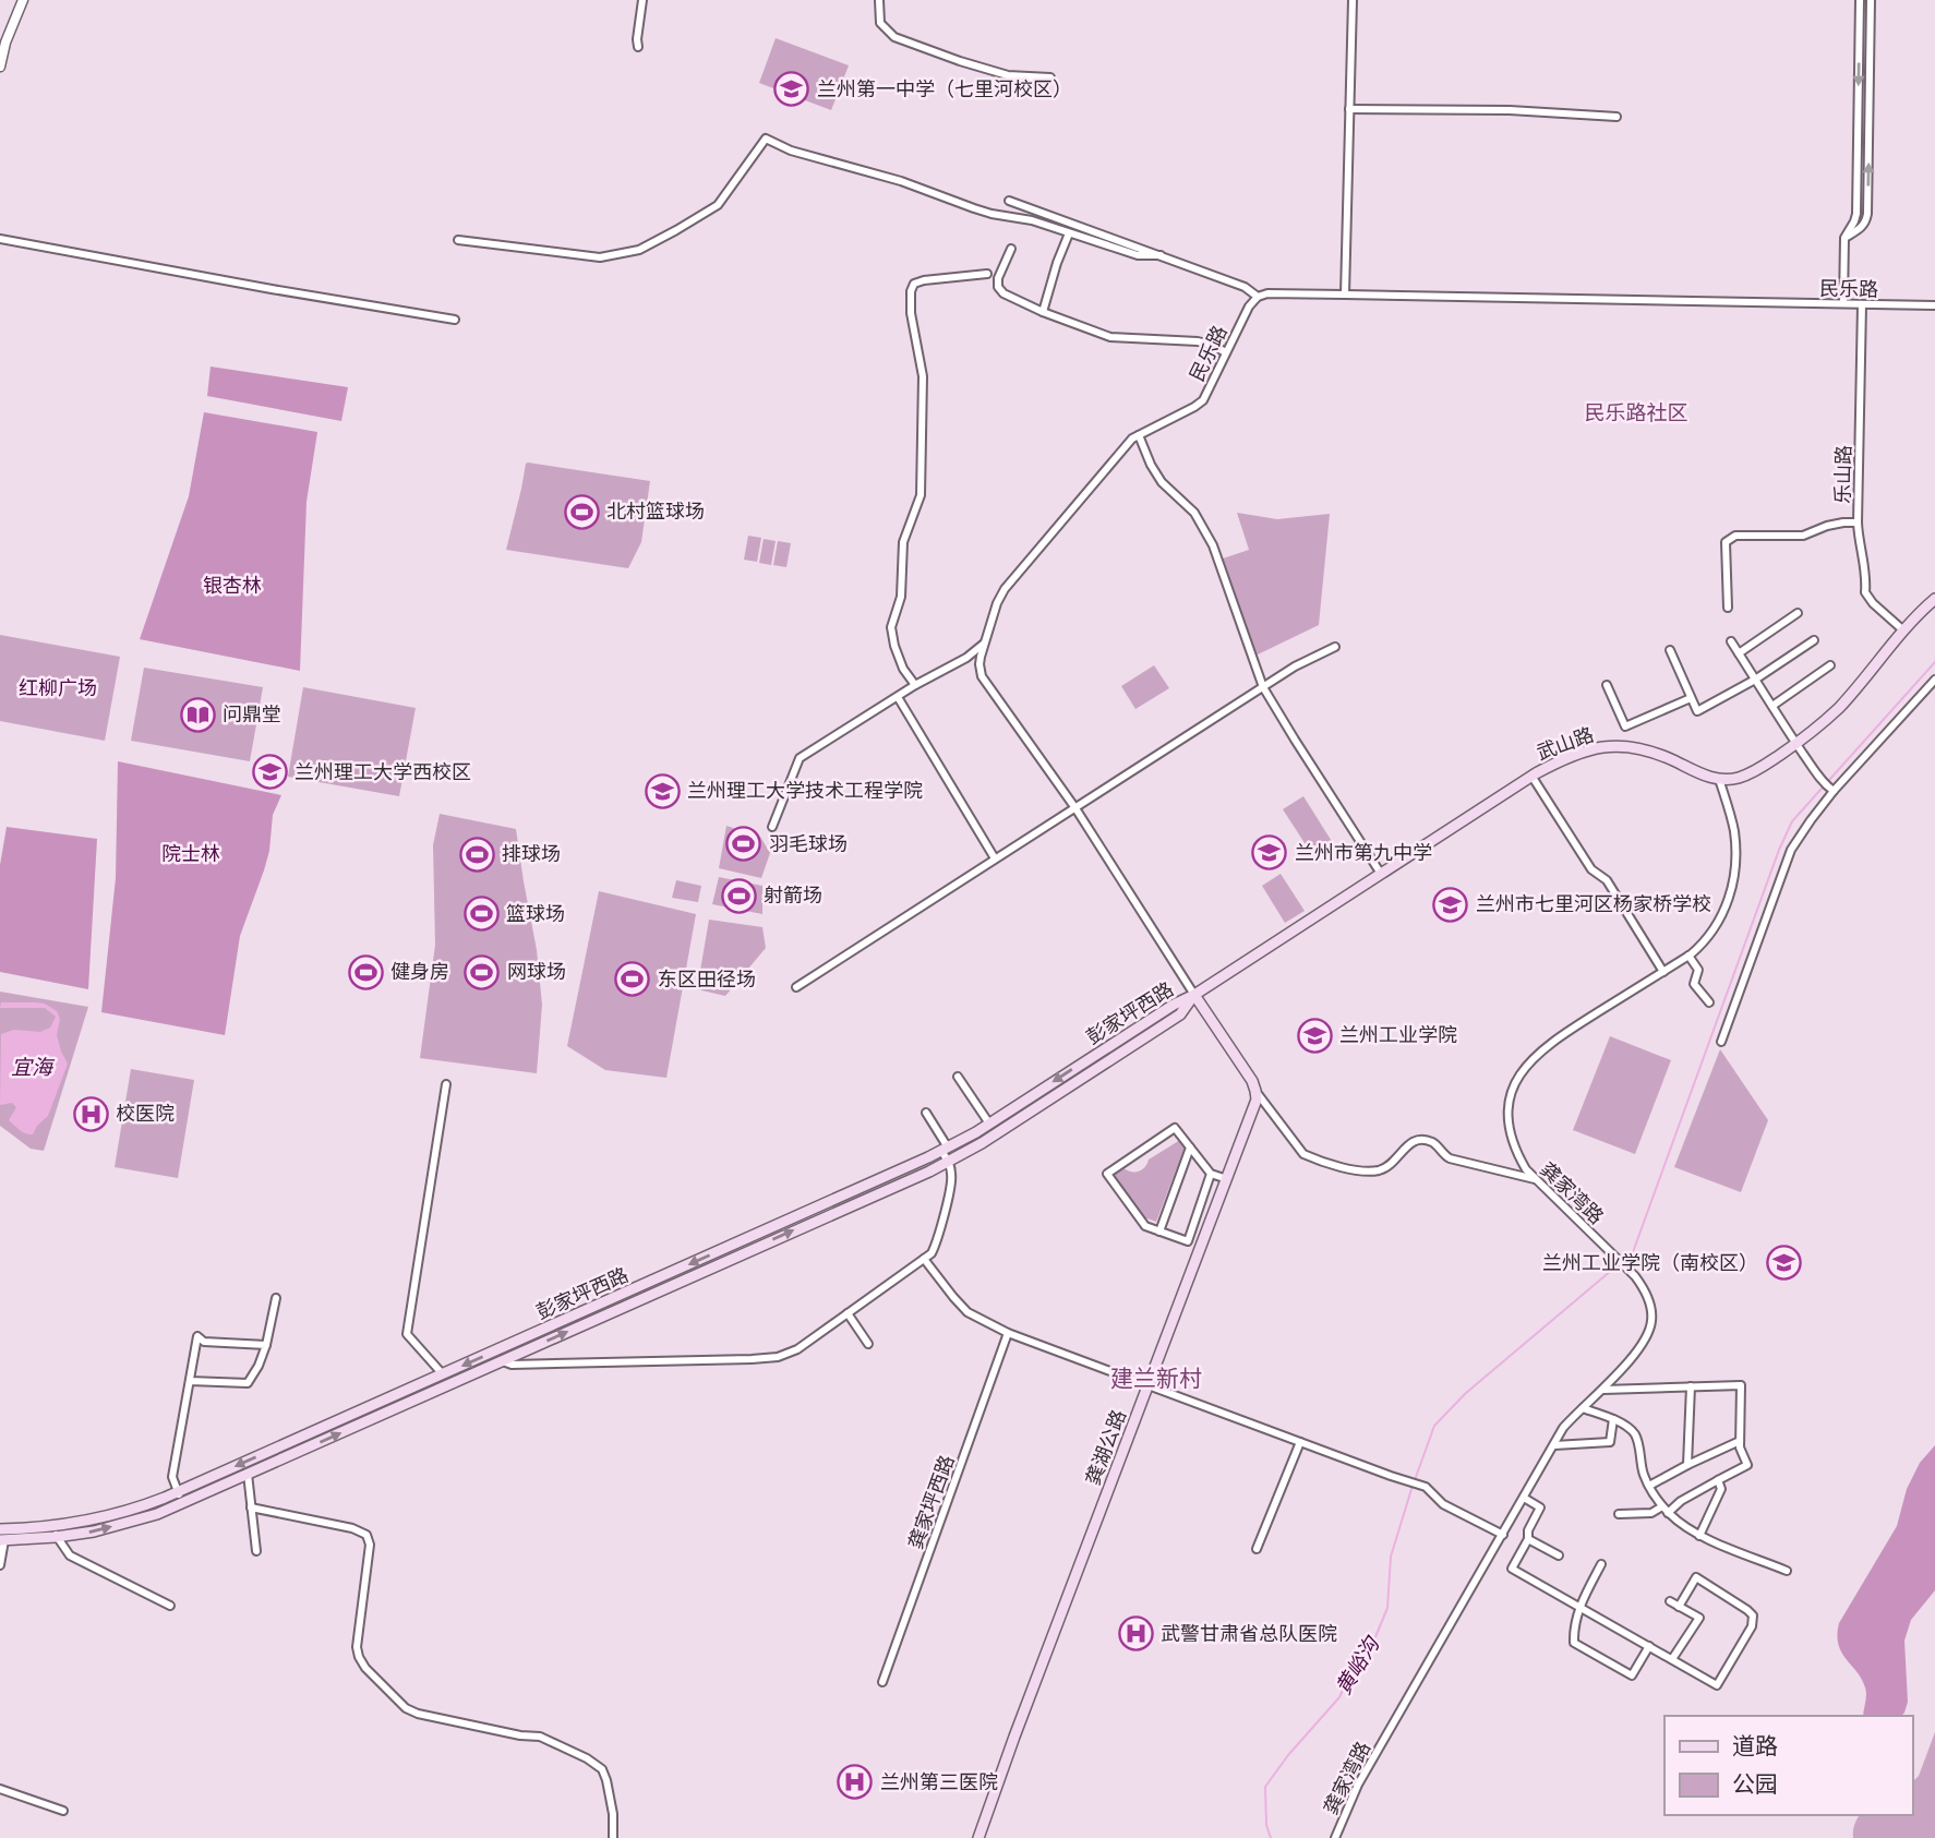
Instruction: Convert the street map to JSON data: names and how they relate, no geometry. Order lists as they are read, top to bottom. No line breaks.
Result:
{"streets":{"main road":["武山路","彭家坪西路","龚湖公路"],"street":["民乐路","乐山路","龚家湾路","龚家坪西路"]},"crossings":[["民乐路","乐山路"],["民乐路","武山路"],["民乐路","彭家坪西路"],["武山路","彭家坪西路"],["武山路","龚家湾路"]],"districts":["民乐路社区","建兰新村"],"water":["宜海","黄峪沟"],"parks":["银杏林","红柳广场","院士林"],"places":{"school or university":["兰州第一中学（七里河校区）","兰州理工大学西校区","兰州理工大学技术工程学院","兰州市第九中学","兰州市七里河区杨家桥学校","兰州工业学院","兰州工业学院（南校区）"],"sports":["北村篮球场","羽毛球场","排球场","射箭场","篮球场","健身房","网球场","东区田径场"],"library":["问鼎堂"],"hospital":["校医院","武警甘肃省总队医院","兰州第三医院"]},"legend":["道路","公园"]}
